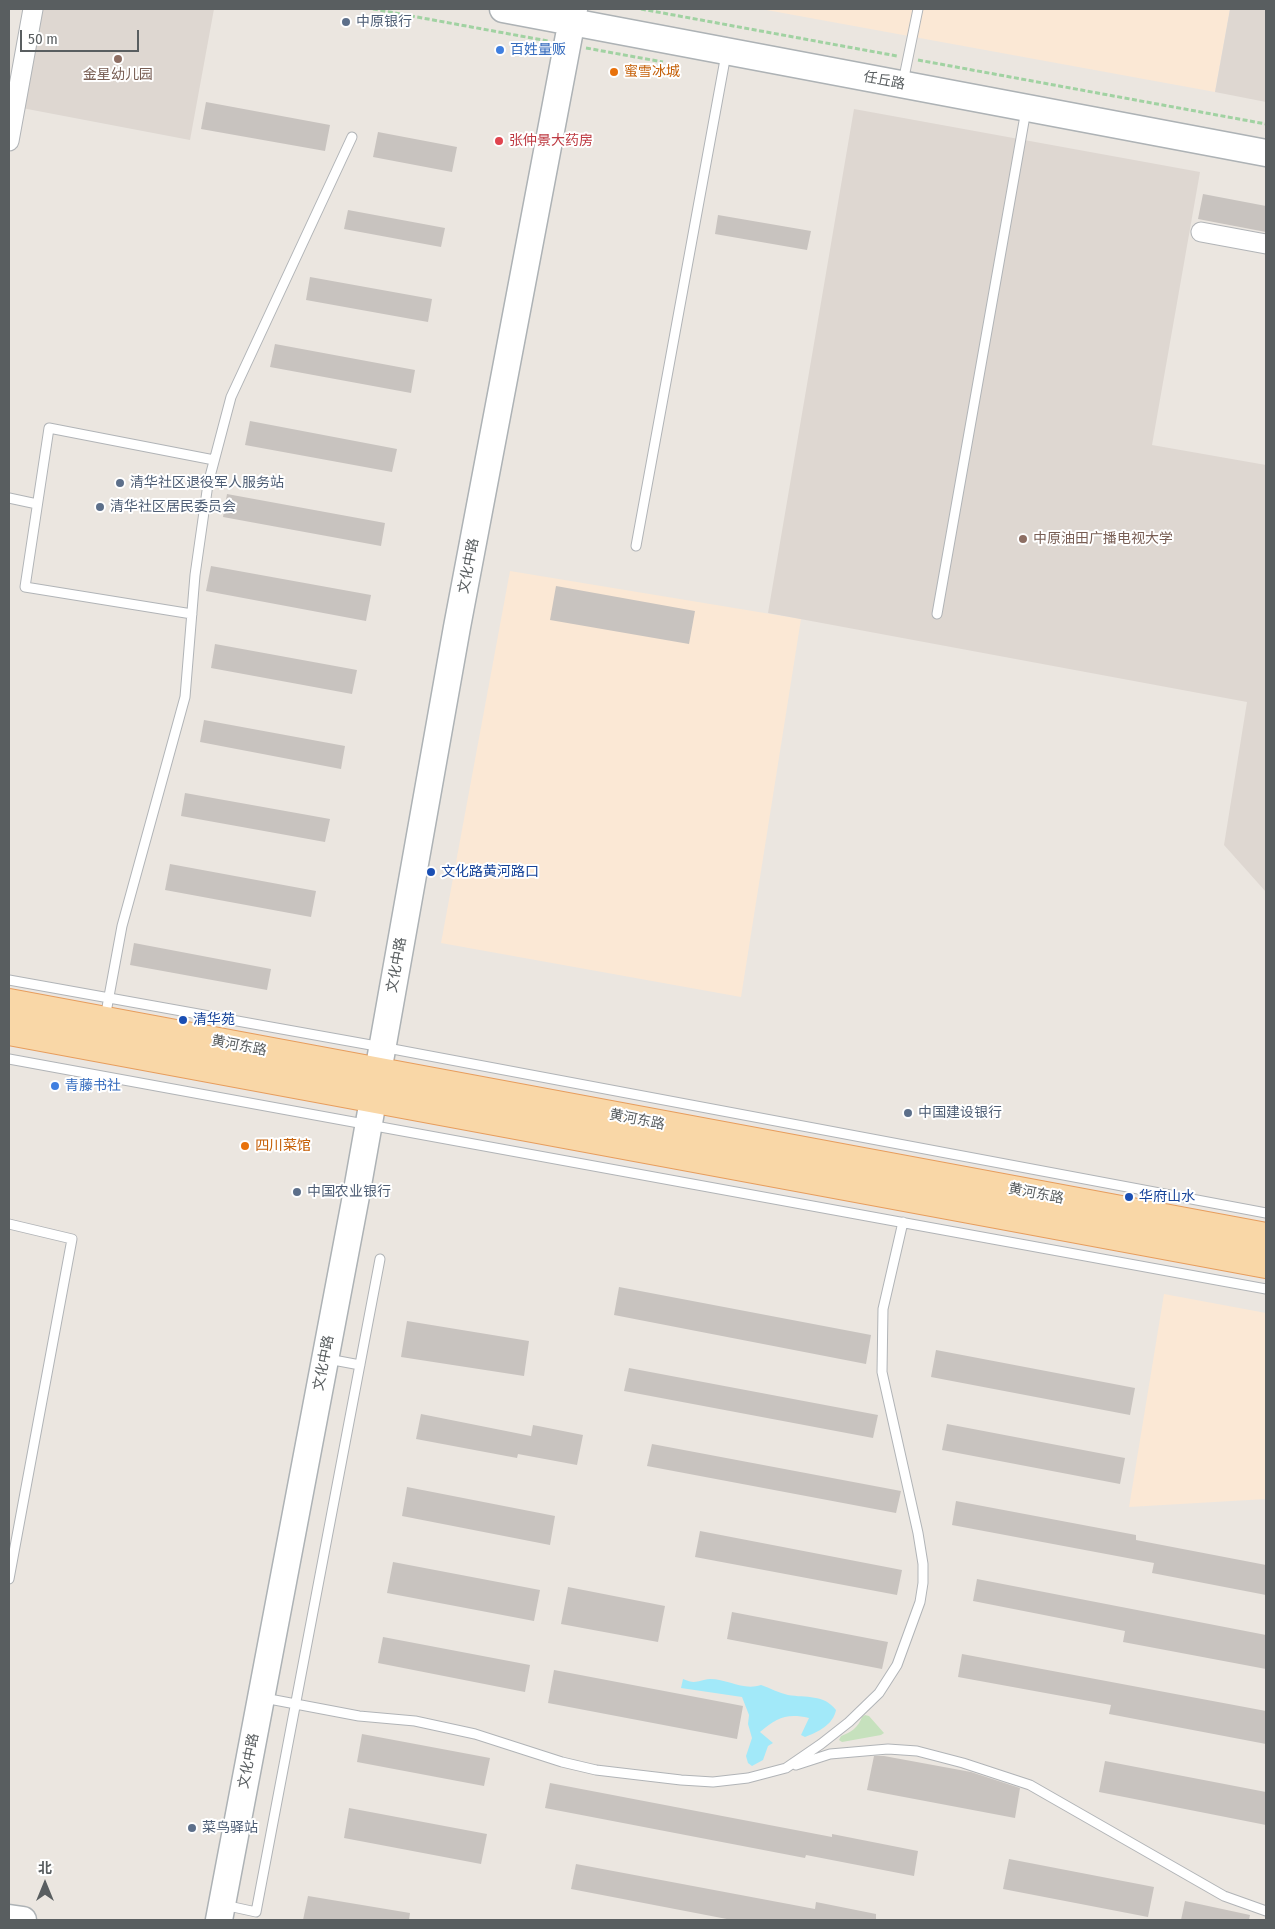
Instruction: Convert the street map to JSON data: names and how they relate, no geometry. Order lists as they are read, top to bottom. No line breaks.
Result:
{"streets":{"main road":["黄河东路"],"street":["任丘路","文化中路"]},"crossings":[["任丘路","文化中路"],["文化中路","黄河东路"]],"places":["中原银行","百姓量贩","金星幼儿园","蜜雪冰城","张仲景大药房","清华社区退役军人服务站","清华社区居民委员会","中原油田广播电视大学","文化路黄河路口","清华苑","青藤书社","中国建设银行","四川菜馆","中国农业银行","华府山水","菜鸟驿站"],"scale_bar":"50 m","north":"top"}
